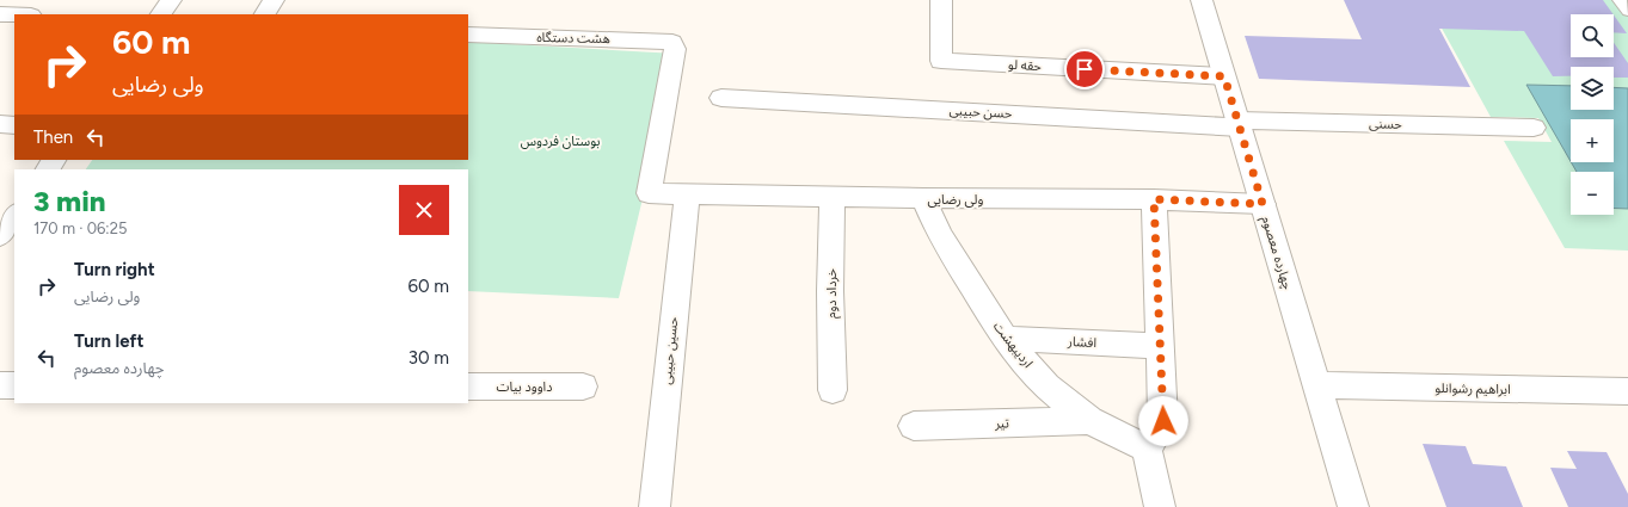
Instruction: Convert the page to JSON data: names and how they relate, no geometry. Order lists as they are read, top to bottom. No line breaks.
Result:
{"streets":{"street":["هشت دستگاه","حقه لو","حسن حبیبی","حسنی","ولی رضایی","چهارده معصوم","خرداد دوم","افشار","اردیبهشت","حسین حبیبی","داوود بیات","ابراهیم رشوانلو","تیر"]},"crossings":[["هشت دستگاه","ولی رضایی"],["حقه لو","چهارده معصوم"],["حسن حبیبی","حسنی"],["حسن حبیبی","چهارده معصوم"],["حسنی","چهارده معصوم"],["ولی رضایی","چهارده معصوم"],["ولی رضایی","خرداد دوم"],["ولی رضایی","اردیبهشت"],["ولی رضایی","حسین حبیبی"],["چهارده معصوم","ابراهیم رشوانلو"],["افشار","اردیبهشت"],["اردیبهشت","تیر"]],"parks":["بوستان فردوس"],"page":{"map_buttons":["+","−"],"turn":["60 m","ولی رضایی"],"then":"Then","heading":["3 min","170 m · 06:25"],"list":[{"name":"Turn right","note":"ولی رضایی","value":"60 m"},{"name":"Turn left","note":"چهارده معصوم","value":"30 m"}]}}
